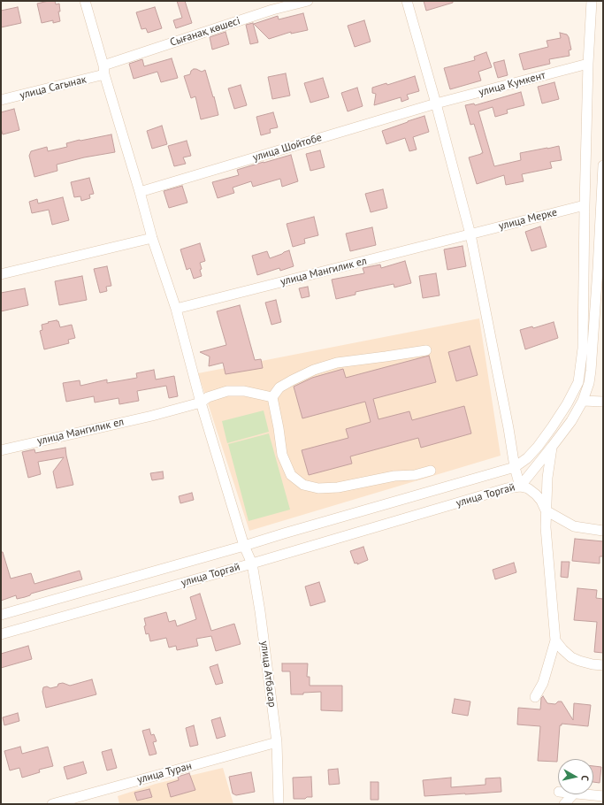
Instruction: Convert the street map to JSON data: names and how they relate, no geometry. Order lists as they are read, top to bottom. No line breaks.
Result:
{"streets":{"street":["Сығанақ көшесі","улица Кумкент","улица Сагынак","улица Шойтобе","улица Мерке","улица Мангилик ел","улица Торгай","улица Атбасар","улица Туран"]},"crossings":[["Сығанақ көшесі","улица Сагынак"],["Сығанақ көшесі","улица Атбасар"],["улица Кумкент","улица Шойтобе"],["улица Сагынак","улица Атбасар"],["улица Шойтобе","улица Атбасар"],["улица Мерке","улица Мангилик ел"],["улица Мангилик ел","улица Атбасар"],["улица Торгай","улица Атбасар"],["улица Атбасар","улица Туран"]],"north":"right"}
